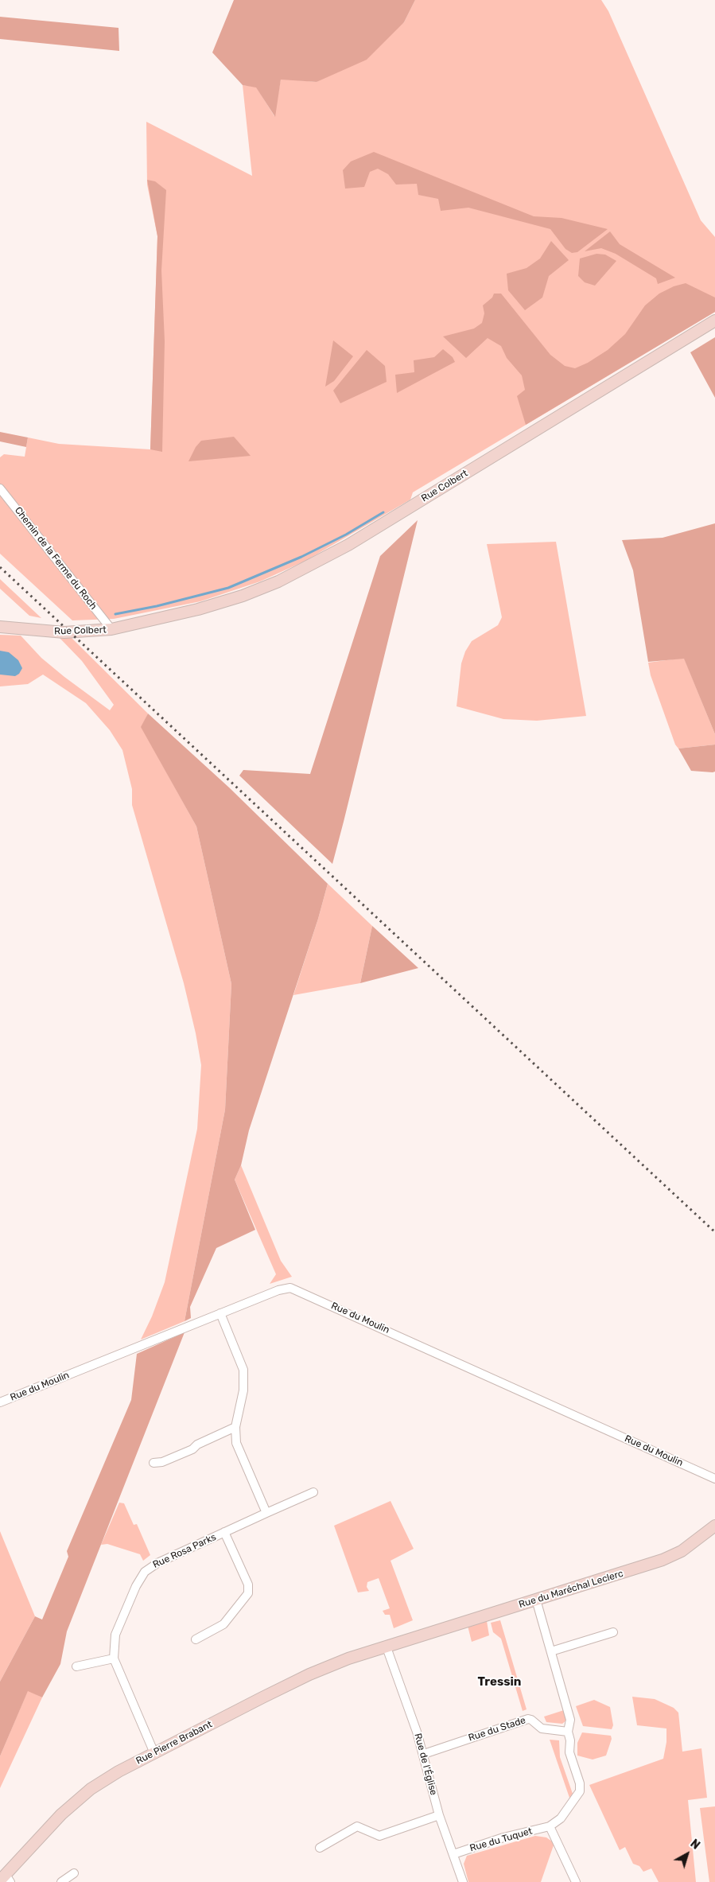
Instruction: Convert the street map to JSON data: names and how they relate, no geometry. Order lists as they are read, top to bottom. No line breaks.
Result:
{"streets":{"main road":["Rue Colbert","Rue du Maréchal Leclerc","Rue Pierre Brabant"],"street":["Chemin de la Ferme du Roch","Rue du Moulin","Rue Rosa Parks","Rue du Stade","Rue de l'Église","Rue du Tuquet"]},"crossings":[["Rue Colbert","Chemin de la Ferme du Roch"],["Rue du Maréchal Leclerc","Rue Pierre Brabant"],["Rue du Maréchal Leclerc","Rue de l'Église"],["Rue du Stade","Rue de l'Église"],["Rue du Stade","Rue du Tuquet"],["Rue Pierre Brabant","Rue de l'Église"],["Rue de l'Église","Rue du Tuquet"]],"districts":["Tressin"],"north":"top right"}
